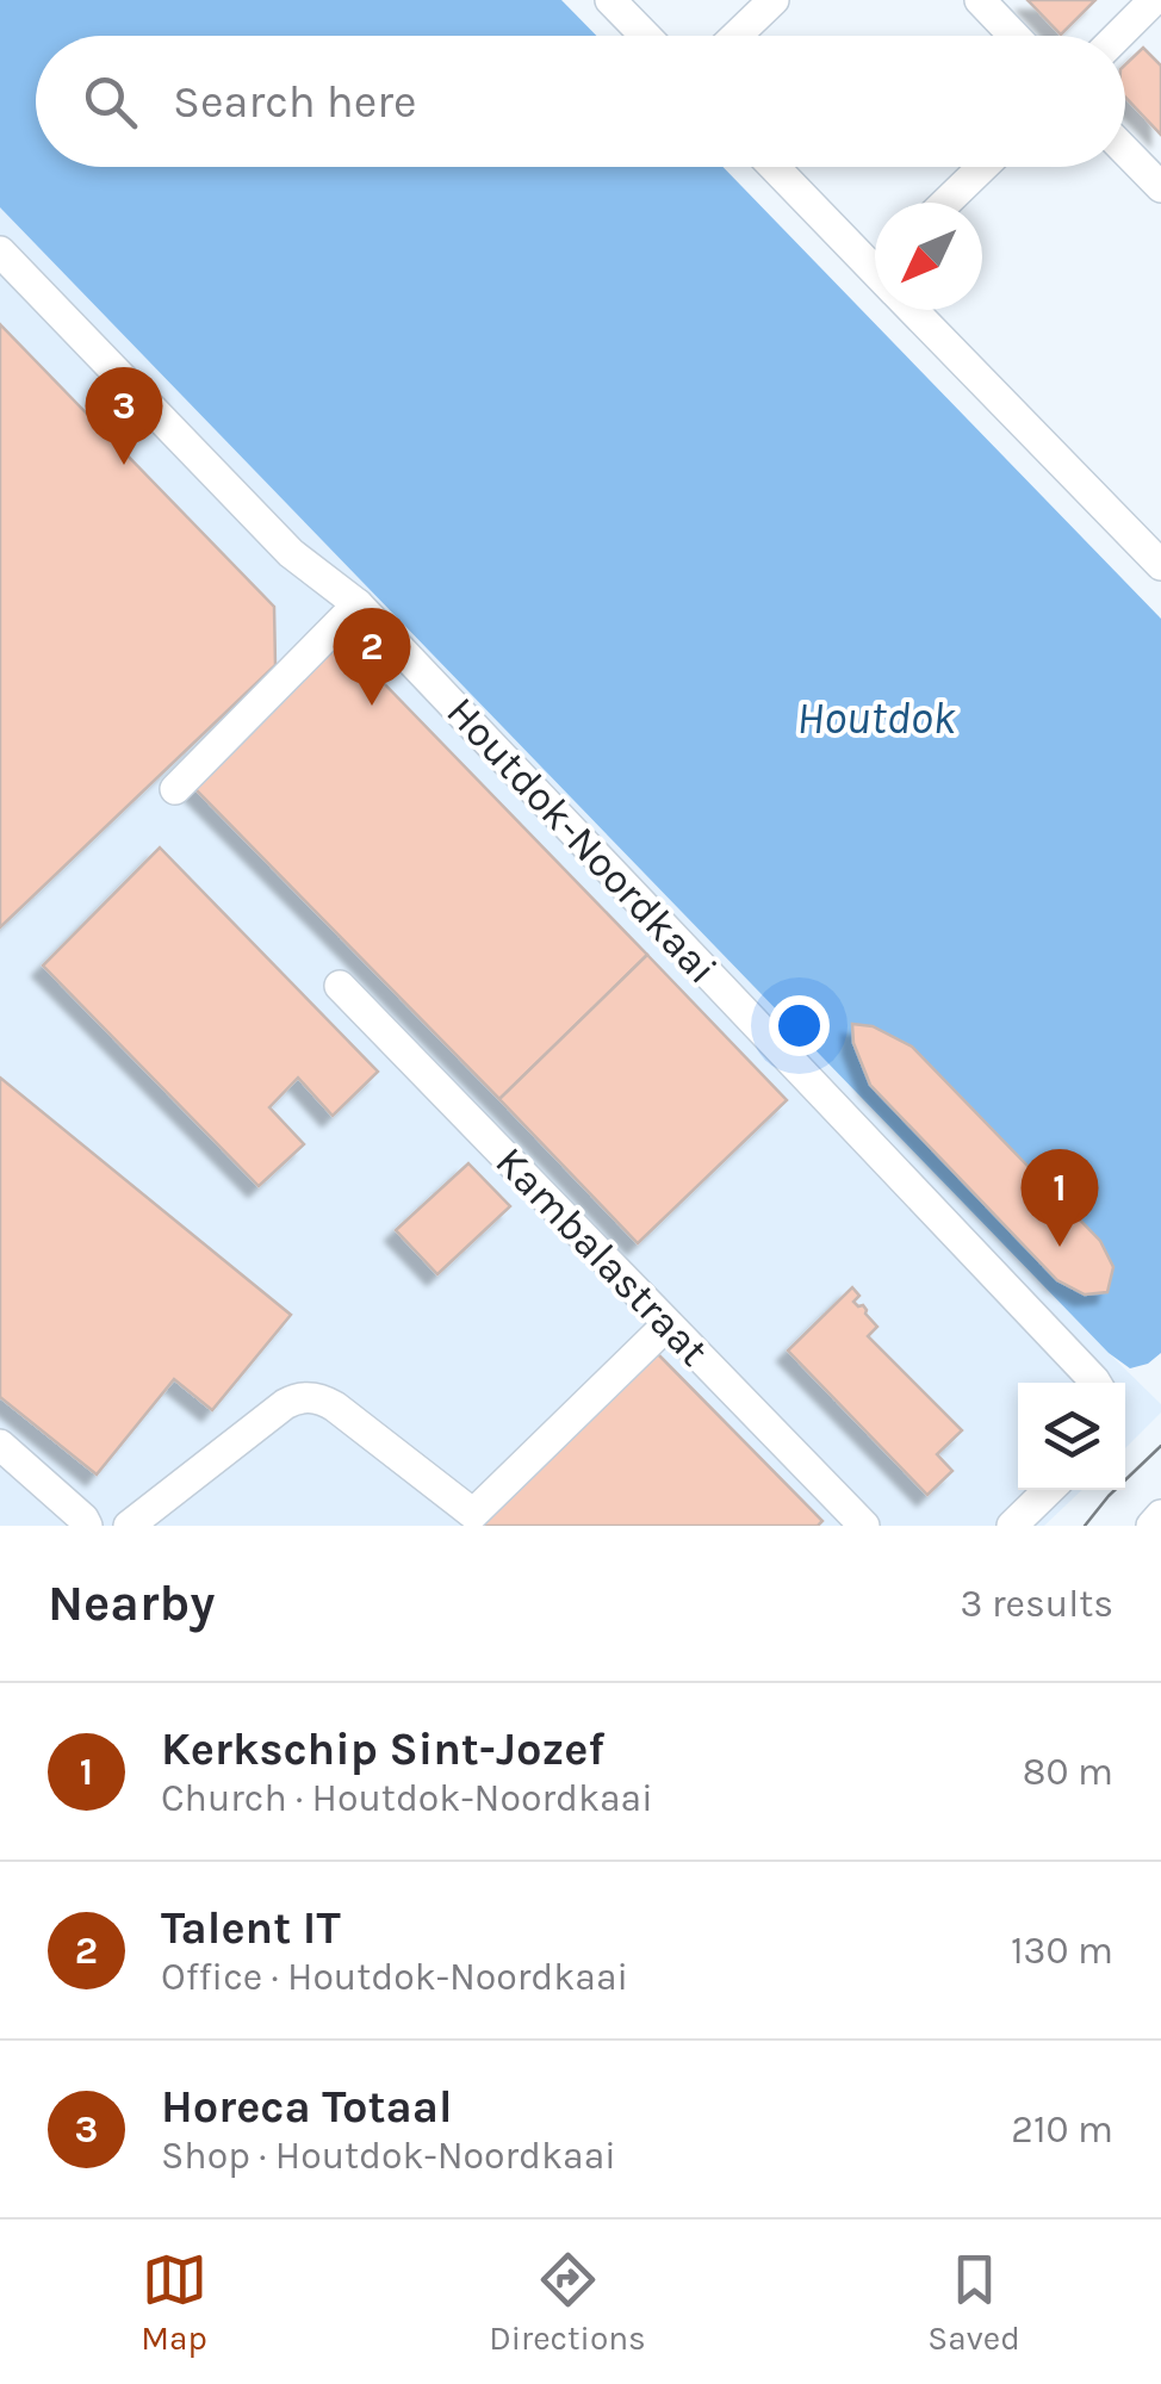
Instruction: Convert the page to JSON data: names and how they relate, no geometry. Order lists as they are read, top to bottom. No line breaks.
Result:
{"streets":{"street":["Houtdok-Noordkaai","Kambalastraat"]},"water":["Houtdok"],"north":"bottom left","page":{"search":"Search here","pins":["3","2","1"],"heading":["Nearby","3 results"],"list":[{"mark":"1","name":"Kerkschip Sint-Jozef","note":"Church · Houtdok-Noordkaai","value":"80 m"},{"mark":"2","name":"Talent IT","note":"Office · Houtdok-Noordkaai","value":"130 m"},{"mark":"3","name":"Horeca Totaal","note":"Shop · Houtdok-Noordkaai","value":"210 m"}],"nav":["Map","Directions","Saved"]}}
